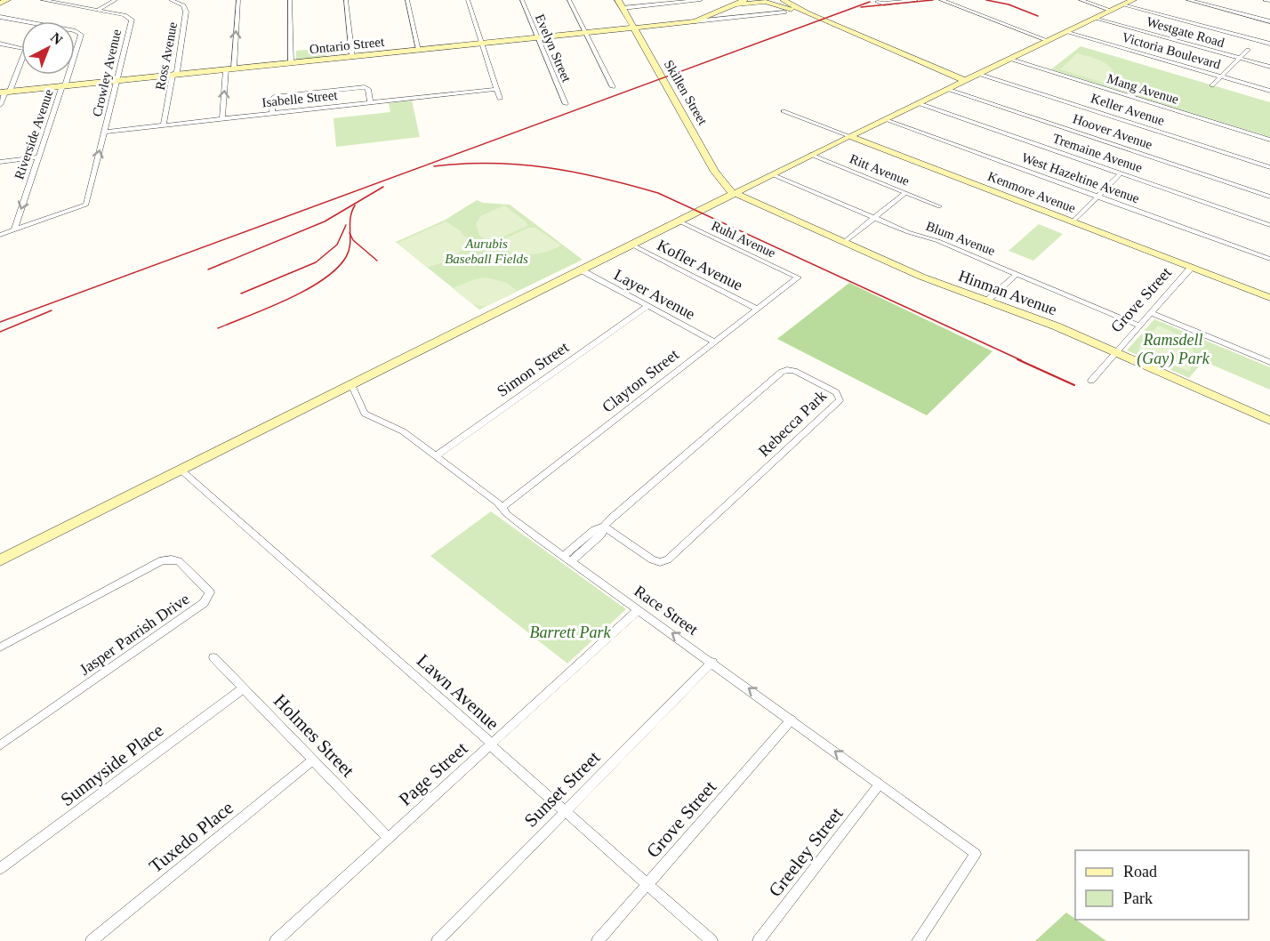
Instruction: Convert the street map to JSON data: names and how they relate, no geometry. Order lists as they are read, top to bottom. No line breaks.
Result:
{"streets":{"street":["Westgate Road","Ontario Street","Evelyn Street","Victoria Boulevard","Ross Avenue","Crowley Avenue","Mang Avenue","Skillen Street","Isabelle Street","Keller Avenue","Hoover Avenue","Riverside Avenue","Tremaine Avenue","Ritt Avenue","West Hazeltine Avenue","Kenmore Avenue","Blum Avenue","Ruhl Avenue","Kofler Avenue","Hinman Avenue","Layer Avenue","Grove Street","Simon Street","Clayton Street","Rebecca Park","Race Street","Jasper Parrish Drive","Lawn Avenue","Holmes Street","Sunnyside Place","Page Street","Sunset Street","Tuxedo Place","Greeley Street"]},"crossings":[["Ontario Street","Evelyn Street"],["Ontario Street","Ross Avenue"],["Ontario Street","Crowley Avenue"],["Ontario Street","Skillen Street"],["Ontario Street","Riverside Avenue"],["Ross Avenue","Isabelle Street"],["Crowley Avenue","Isabelle Street"],["Crowley Avenue","Riverside Avenue"],["Skillen Street","Hinman Avenue"],["Kenmore Avenue","Grove Street"],["Blum Avenue","Grove Street"],["Ruhl Avenue","Clayton Street"],["Kofler Avenue","Clayton Street"],["Hinman Avenue","Grove Street"],["Layer Avenue","Simon Street"],["Layer Avenue","Clayton Street"],["Grove Street","Race Street"],["Grove Street","Lawn Avenue"],["Simon Street","Race Street"],["Clayton Street","Race Street"],["Rebecca Park","Race Street"],["Race Street","Page Street"],["Race Street","Sunset Street"],["Race Street","Greeley Street"],["Lawn Avenue","Page Street"],["Lawn Avenue","Sunset Street"],["Holmes Street","Sunnyside Place"],["Holmes Street","Page Street"],["Holmes Street","Tuxedo Place"]],"one_way":["Crowley Avenue"],"parks":["Aurubis Baseball Fields","Ramsdell (Gay) Park","Barrett Park"],"legend":["Road","Park"],"north":"top right"}
